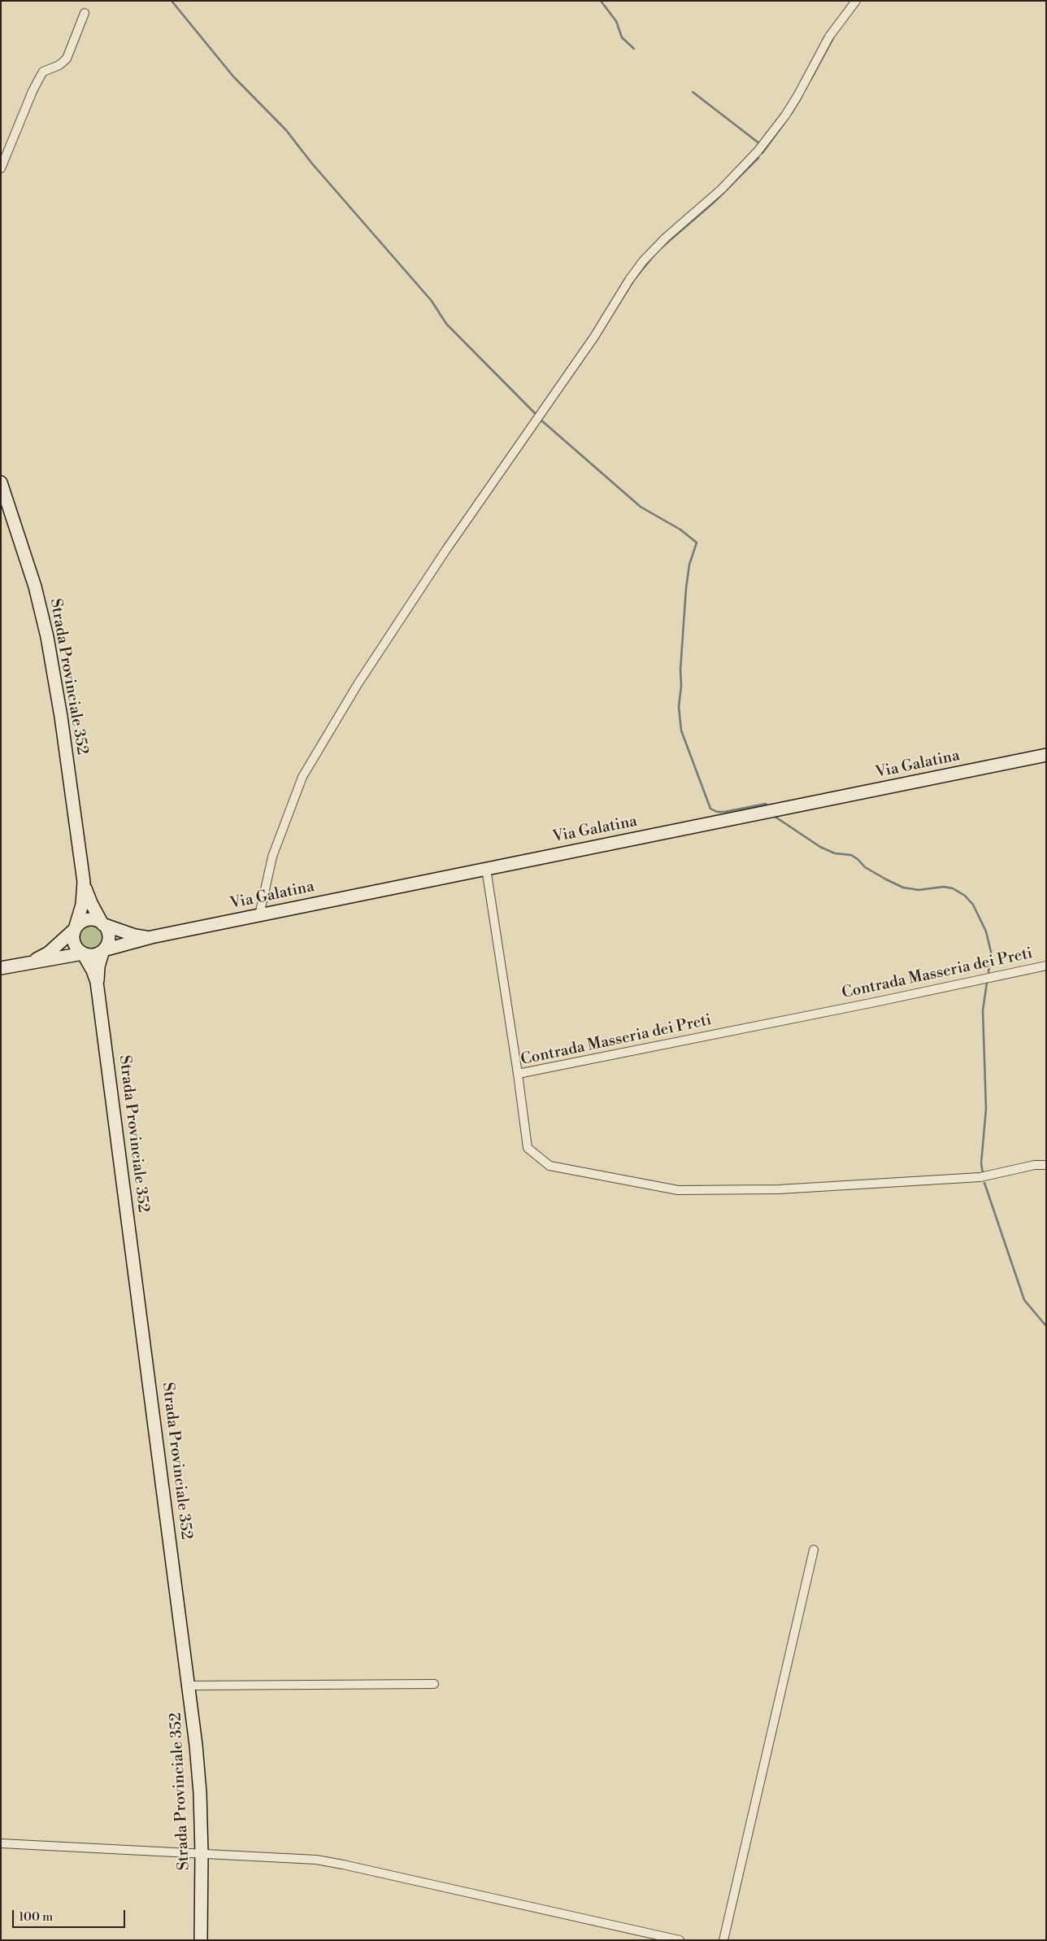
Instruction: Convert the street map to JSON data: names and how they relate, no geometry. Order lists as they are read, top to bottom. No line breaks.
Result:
{"streets":{"main road":["Strada Provinciale 352","Via Galatina"],"street":["Contrada Masseria dei Preti"]},"crossings":[["Strada Provinciale 352","Via Galatina"]],"scale_bar":"100 m"}
